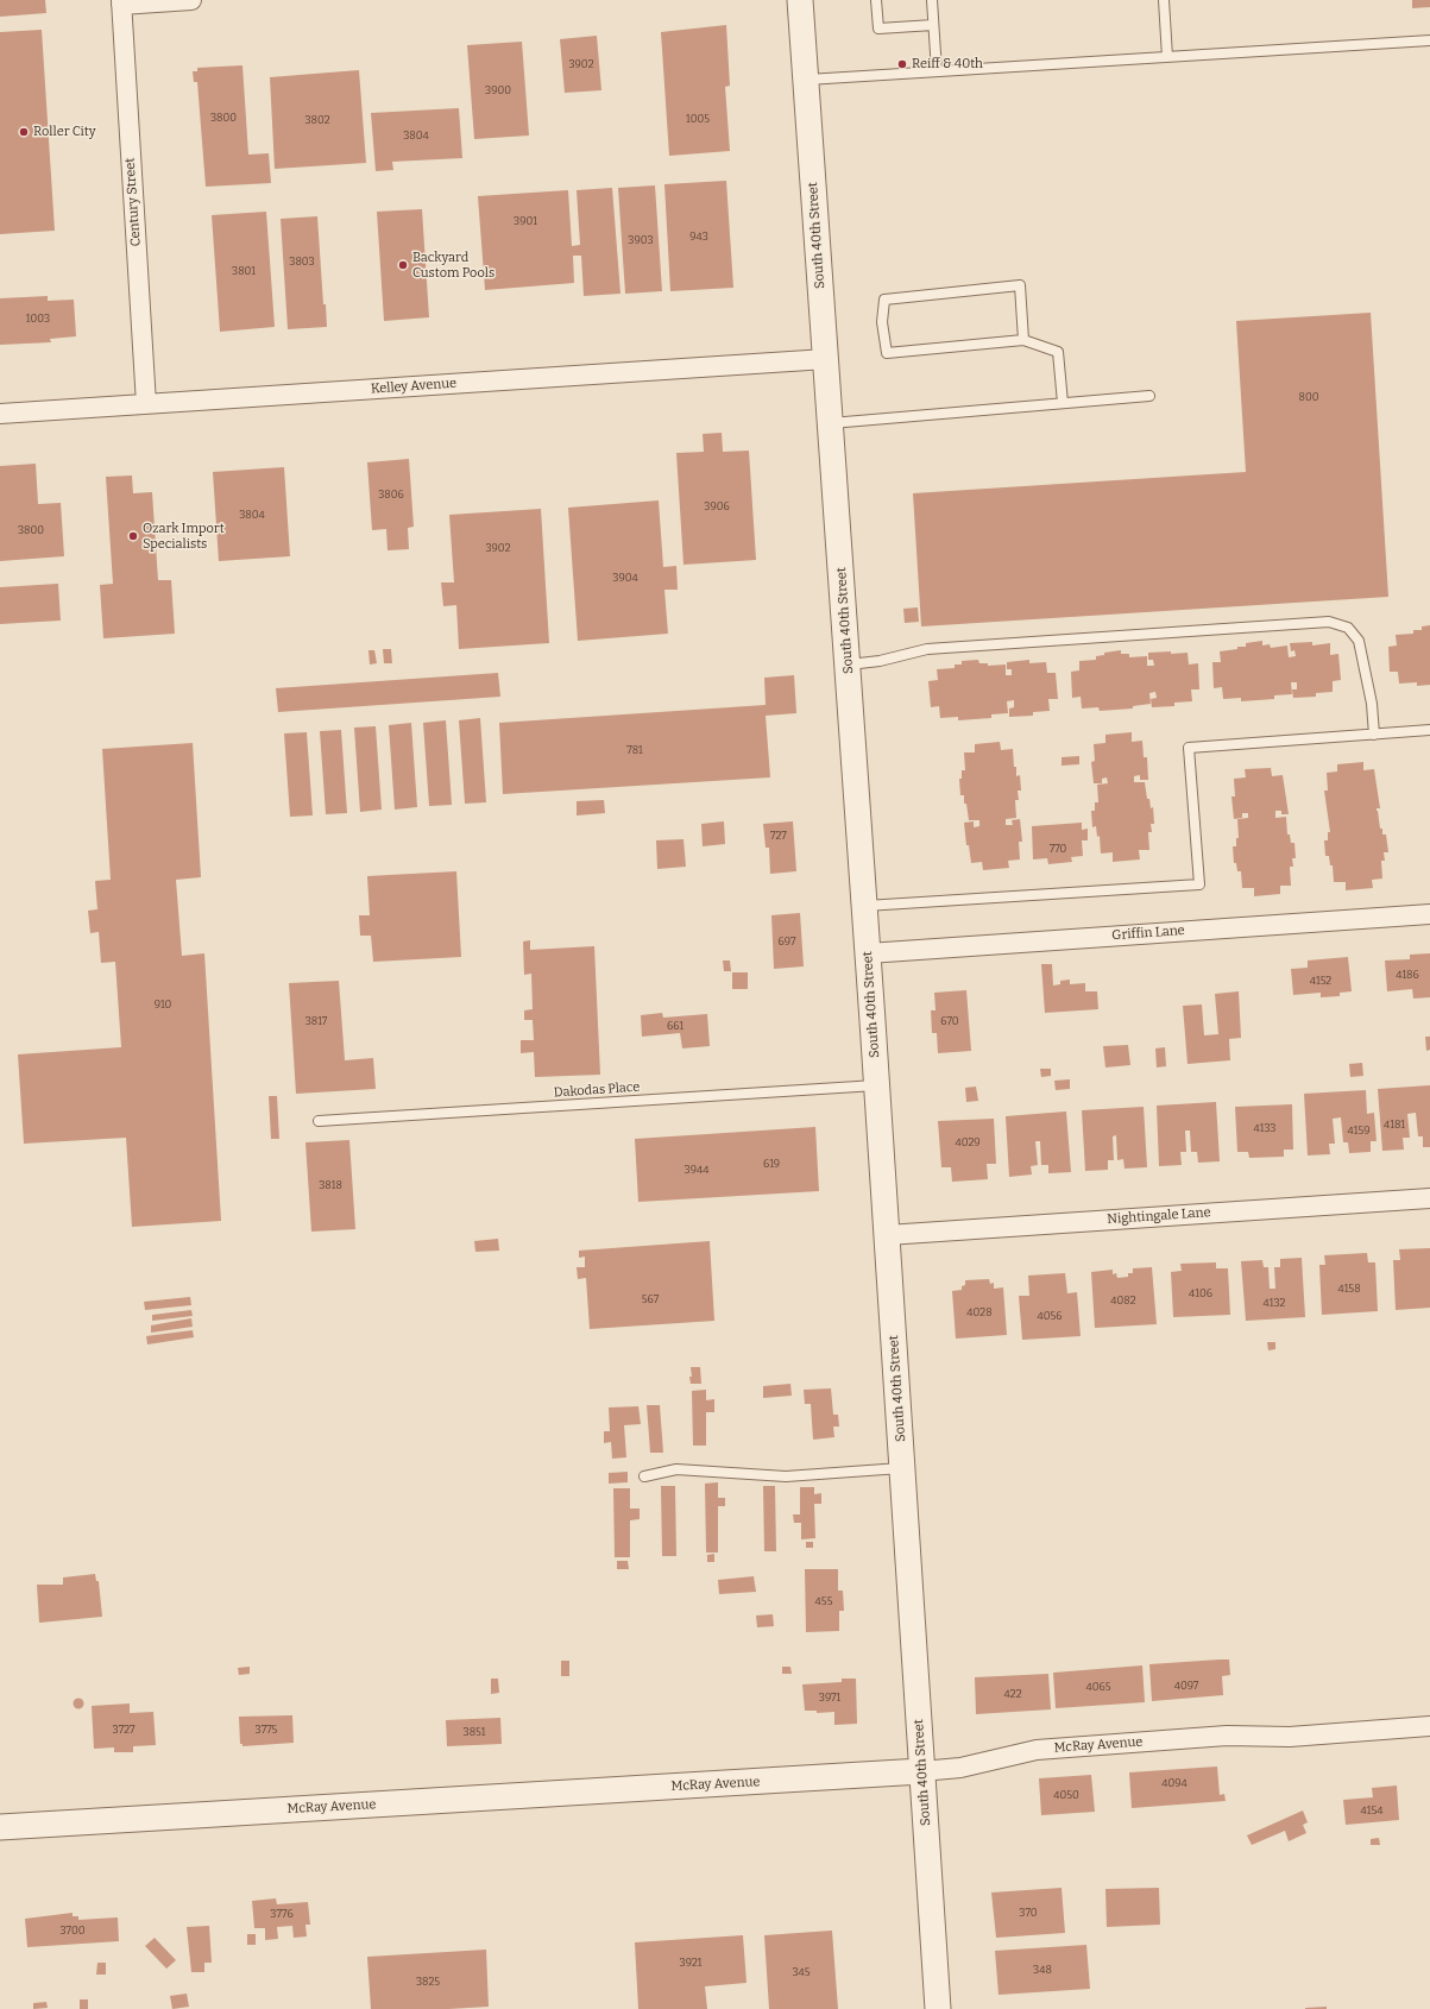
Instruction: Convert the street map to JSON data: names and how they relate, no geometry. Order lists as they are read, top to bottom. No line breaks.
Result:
{"streets":{"street":["Century Street","South 40th Street","Kelley Avenue","Griffin Lane","Nightingale Lane","McRay Avenue"],"lane":["Dakodas Place"]},"crossings":[["Century Street","Kelley Avenue"],["South 40th Street","Kelley Avenue"],["South 40th Street","Griffin Lane"],["South 40th Street","Dakodas Place"],["South 40th Street","Nightingale Lane"],["South 40th Street","McRay Avenue"]],"places":["Reiff & 40th","Roller City","Backyard Custom Pools","Ozark Import Specialists"],"house_numbers":["3902","3900","3800","1005","3802","3804","3901","943","3903","3803","3801","1003","800","3806","3906","3804","3800","3902","3904","781","727","770","697","4186","4152","910","3817","670","661","4181","4133","4159","4029","619","3944","3818","4158","4106","567","4082","4132","4028","4056","455","4097","4065","422","3971","3727","3775","3851","4094","4050","4154","370","3776","3700","3921","348","345","3825"]}
